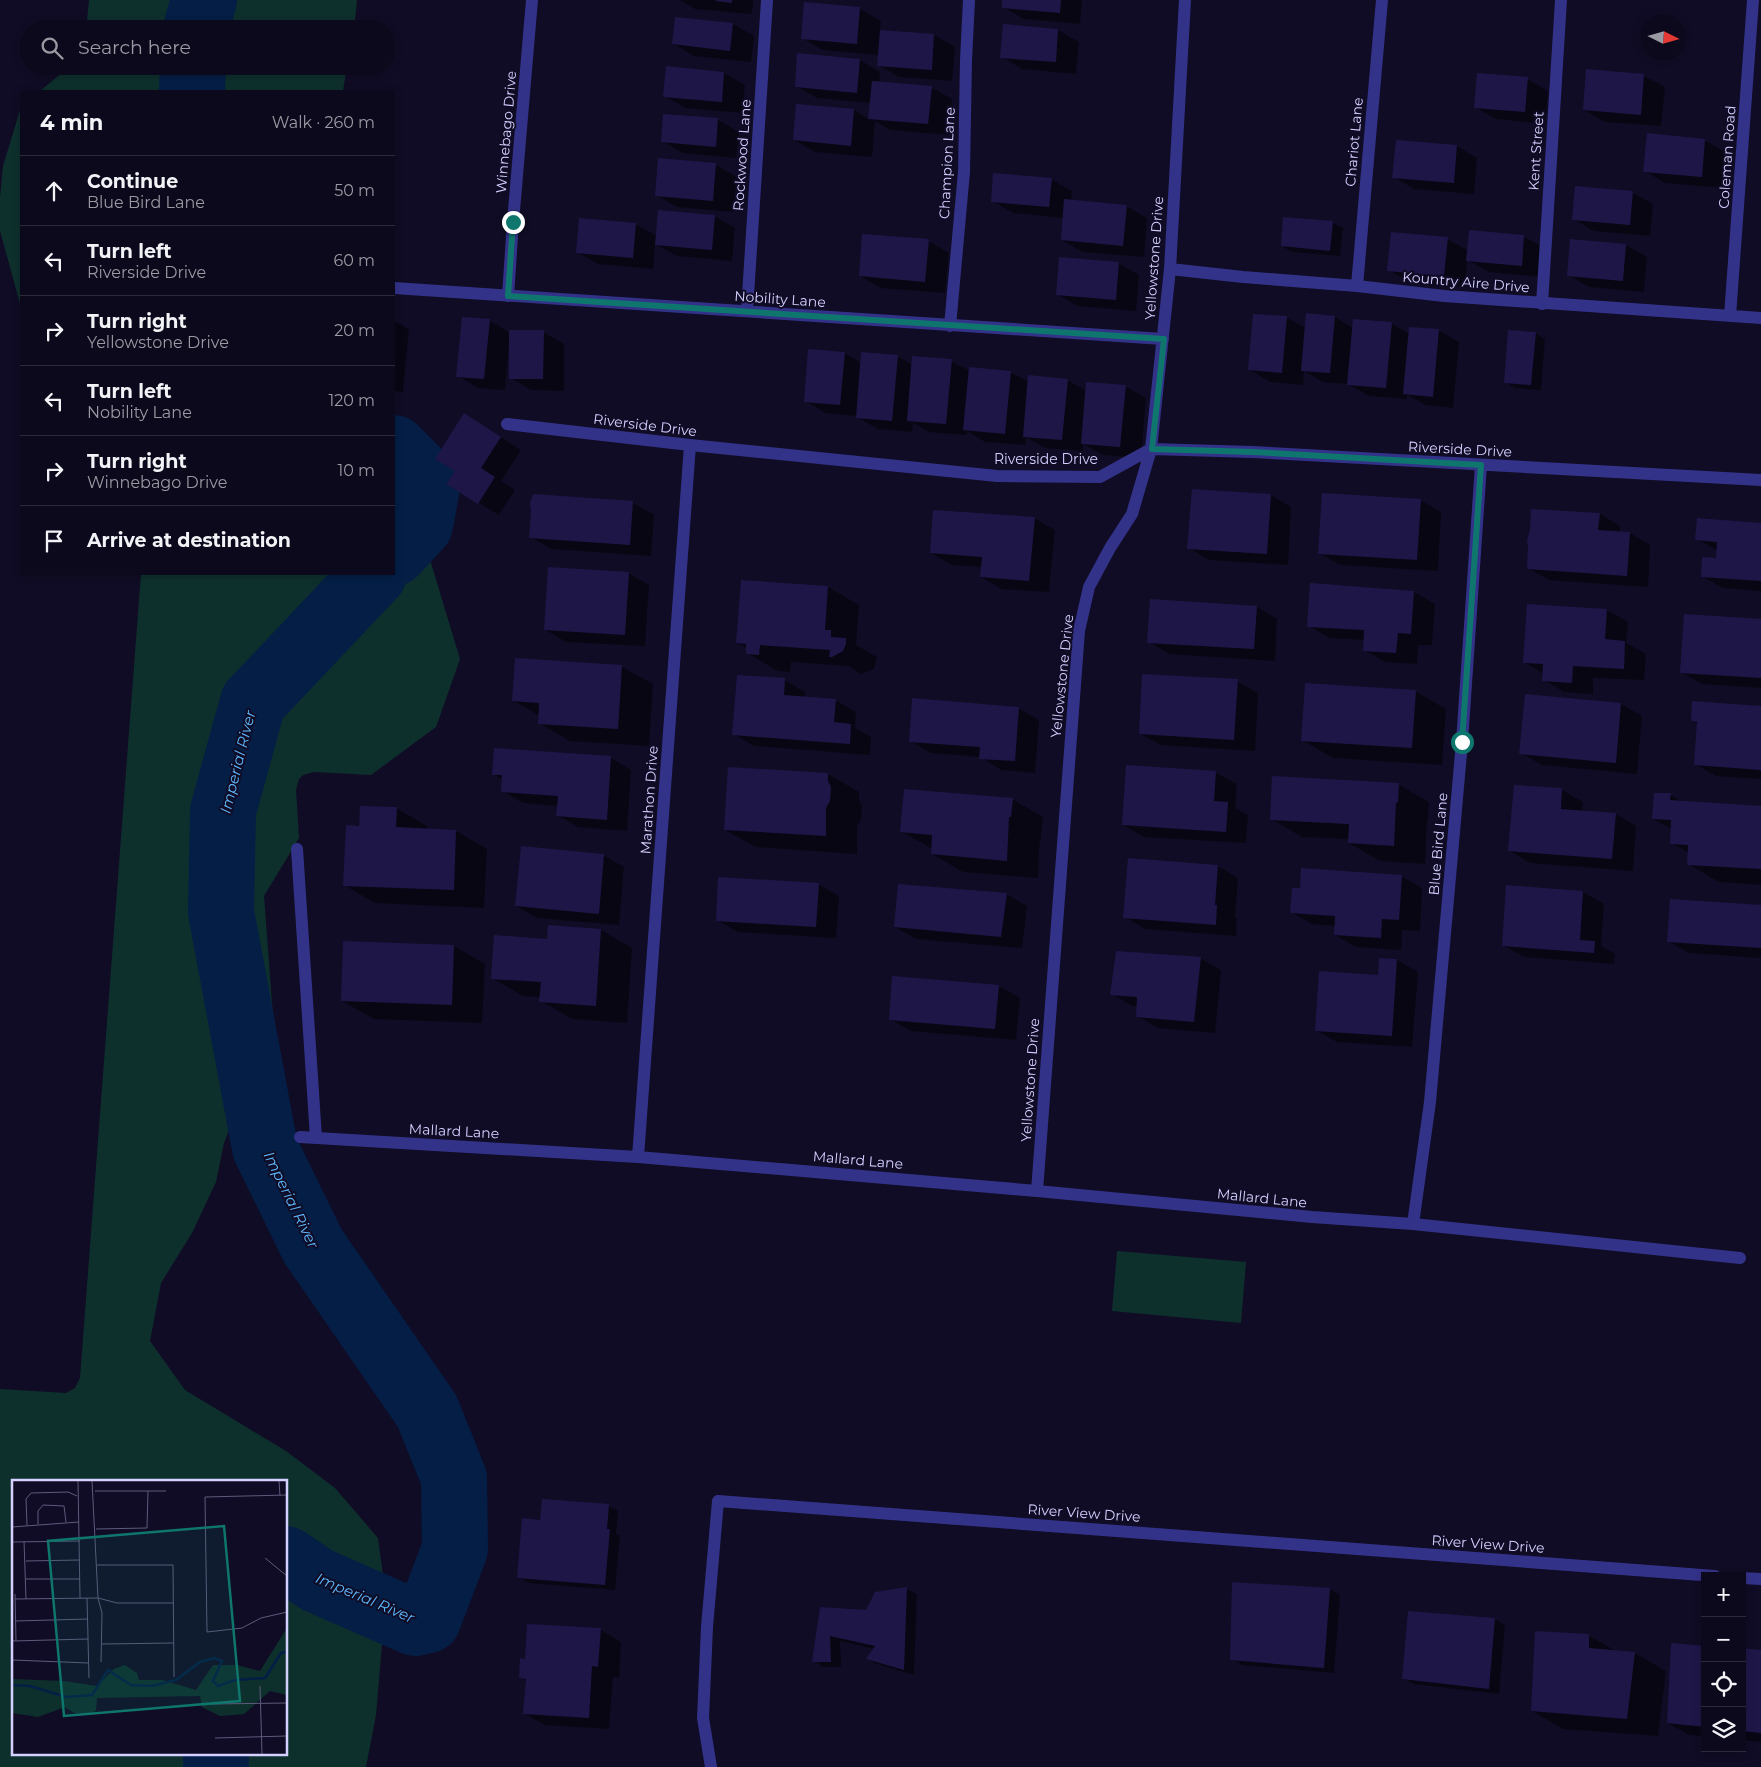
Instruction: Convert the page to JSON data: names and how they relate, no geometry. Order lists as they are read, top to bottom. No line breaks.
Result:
{"streets":{"street":["Winnebago Drive","Chariot Lane","Kent Street","Rockwood Lane","Coleman Road","Champion Lane","Yellowstone Drive","Kountry Aire Drive","Nobility Lane","Riverside Drive","Marathon Drive","Blue Bird Lane","Mallard Lane","River View Drive"]},"crossings":[["Winnebago Drive","Nobility Lane"],["Chariot Lane","Kountry Aire Drive"],["Kent Street","Kountry Aire Drive"],["Rockwood Lane","Nobility Lane"],["Coleman Road","Kountry Aire Drive"],["Champion Lane","Nobility Lane"],["Yellowstone Drive","Kountry Aire Drive"],["Yellowstone Drive","Nobility Lane"],["Yellowstone Drive","Riverside Drive"],["Yellowstone Drive","Mallard Lane"],["Riverside Drive","Marathon Drive"],["Riverside Drive","Blue Bird Lane"],["Marathon Drive","Mallard Lane"],["Blue Bird Lane","Mallard Lane"]],"water":["Imperial River"],"north":"right","page":{"search":"Search here","heading":["4 min","Walk · 260 m"],"list":[["Continue","Blue Bird Lane","50 m"],["Turn left","Riverside Drive","60 m"],["Turn right","Yellowstone Drive","20 m"],["Turn left","Nobility Lane","120 m"],["Turn right","Winnebago Drive","10 m"],"Arrive at destination"],"map_buttons":["+","−"]}}
